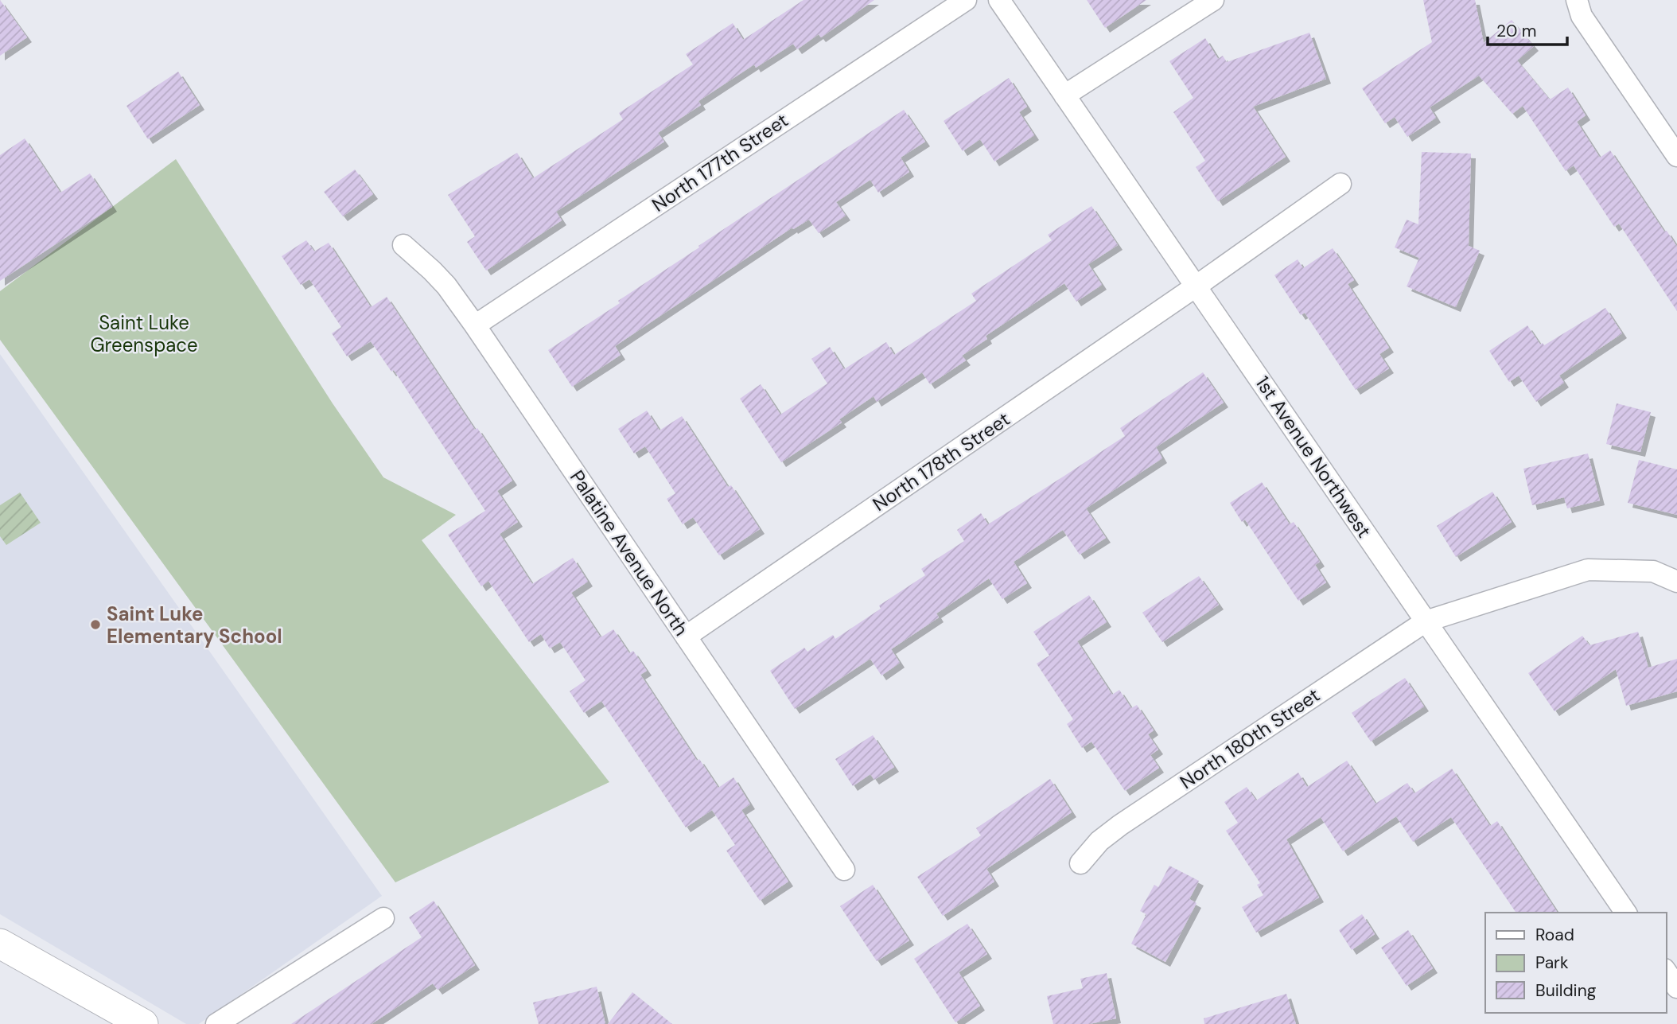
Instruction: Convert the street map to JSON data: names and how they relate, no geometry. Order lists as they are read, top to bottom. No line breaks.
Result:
{"streets":{"street":["North 177th Street","1st Avenue Northwest","North 178th Street","Palatine Avenue North","North 180th Street"]},"crossings":[["North 177th Street","Palatine Avenue North"],["1st Avenue Northwest","North 178th Street"],["1st Avenue Northwest","North 180th Street"],["North 178th Street","Palatine Avenue North"]],"parks":["Saint Luke Greenspace"],"places":["Saint Luke Elementary School"],"legend":["Road","Park","Building"],"scale_bar":"20 m"}
